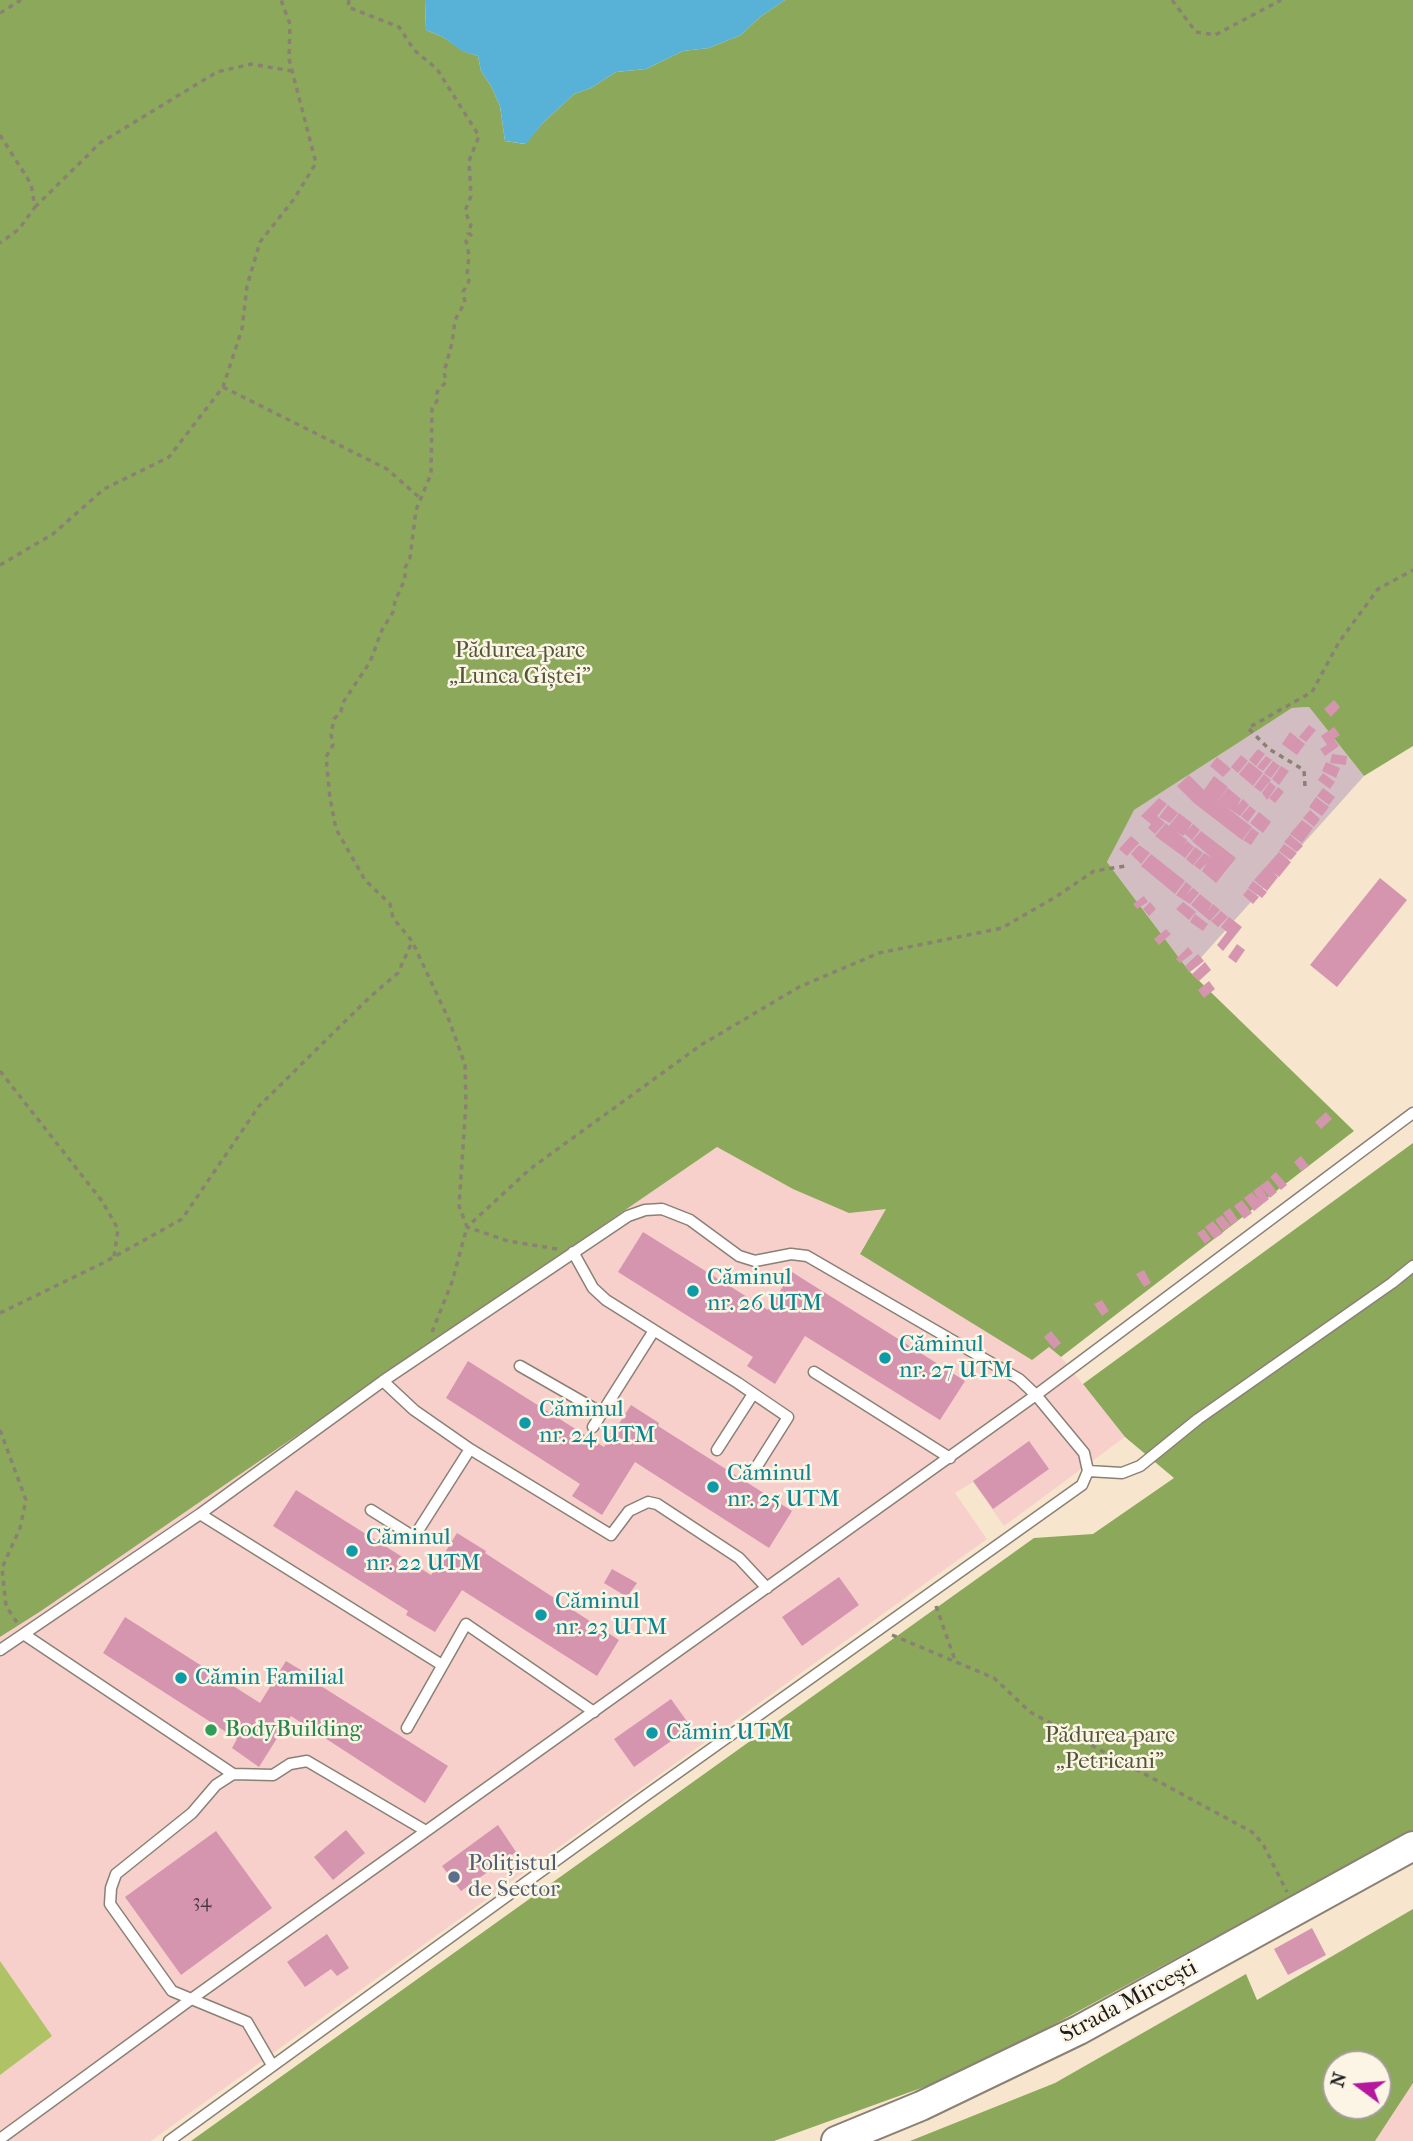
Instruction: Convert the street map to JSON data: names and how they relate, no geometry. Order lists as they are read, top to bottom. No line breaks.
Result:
{"streets":{"main road":["Strada Mircești"]},"parks":["Pădurea-parc „Lunca Gîștei”","Pădurea-parc „Petricani”"],"places":["Căminul nr. 26 UTM","Căminul nr. 27 UTM","Căminul nr. 24 UTM","Căminul nr. 25 UTM","Căminul nr. 22 UTM","Căminul nr. 23 UTM","Cămin Familial","BodyBuilding","Cămin UTM","Polițistul de Sector"],"house_numbers":["34"],"north":"left"}
